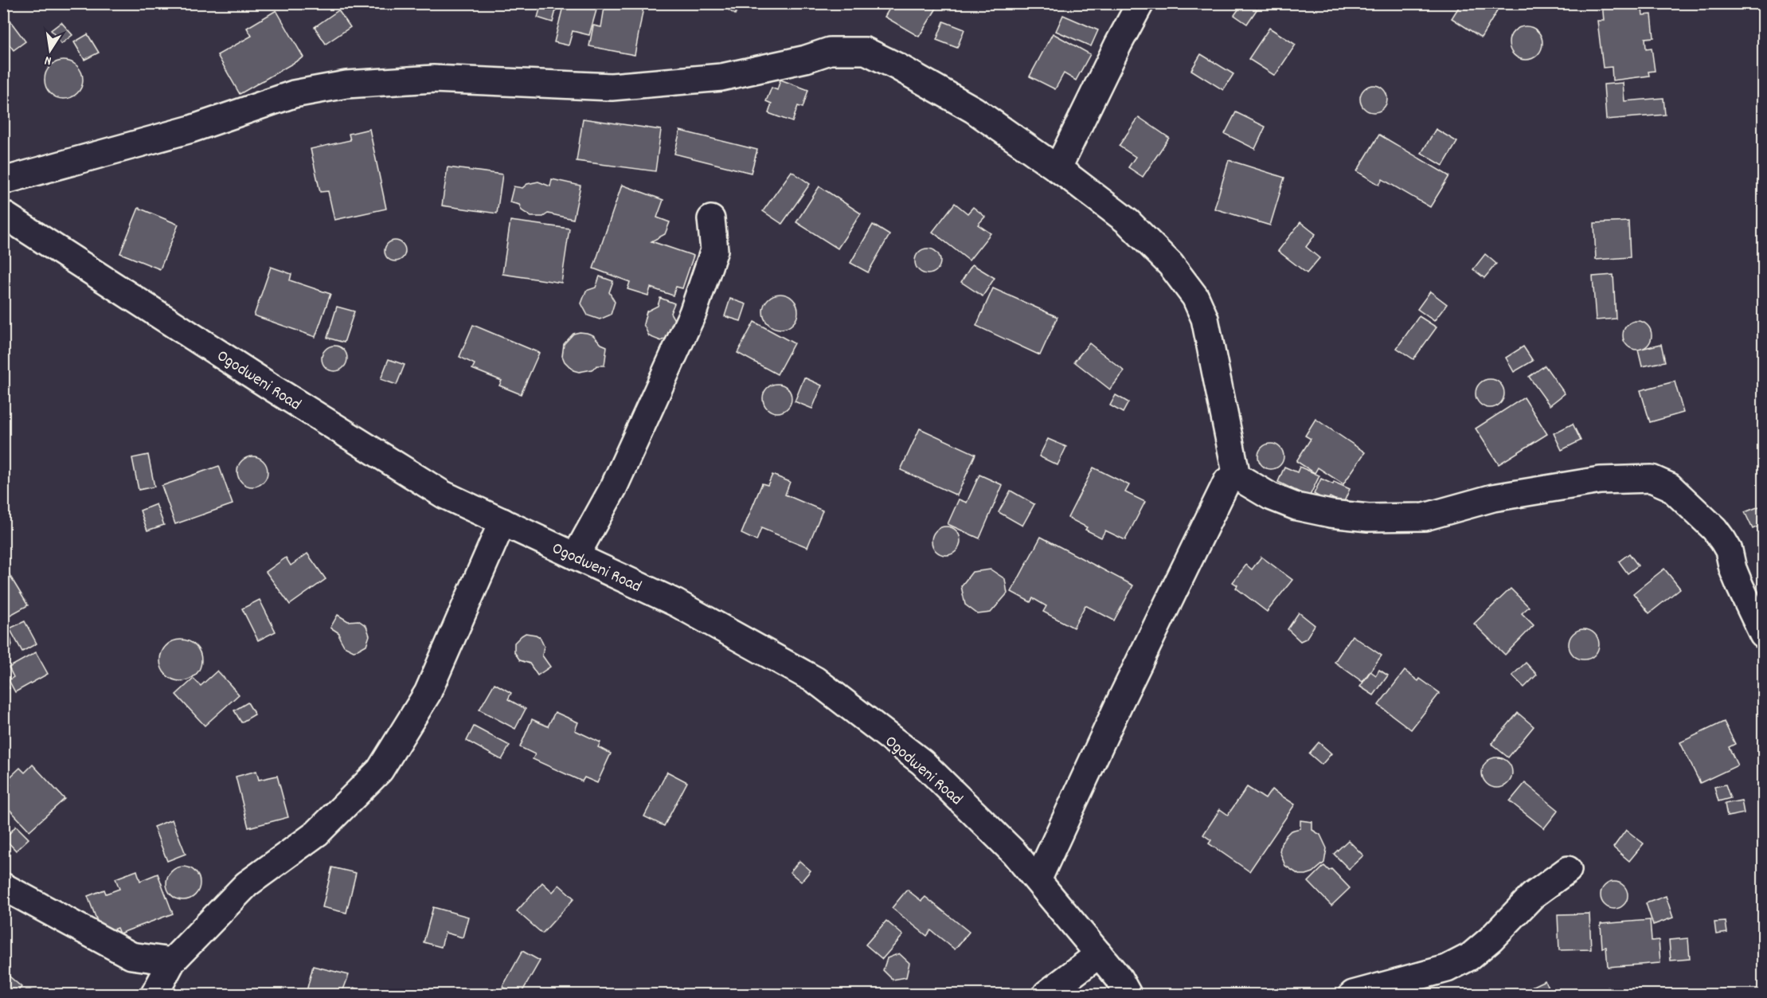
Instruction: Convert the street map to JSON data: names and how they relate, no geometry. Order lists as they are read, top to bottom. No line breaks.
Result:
{"streets":{"street":["Ogodweni Road"]},"north":"bottom"}
